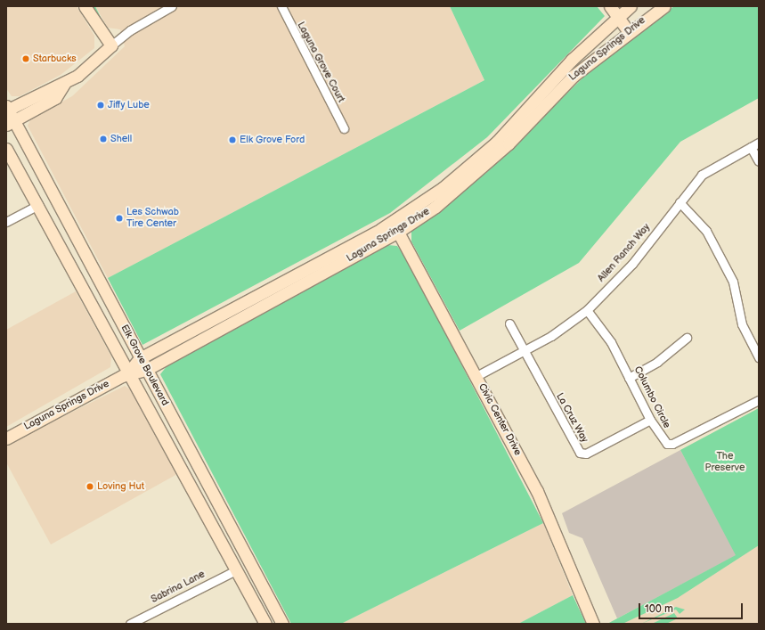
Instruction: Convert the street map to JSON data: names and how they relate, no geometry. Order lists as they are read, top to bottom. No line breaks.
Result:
{"streets":{"street":["Laguna Springs Drive","Laguna Grove Court","Allen Ranch Way","Elk Grove Boulevard","Columbo Circle","La Cruz Way","Civic Center Drive","Sabrina Lane"]},"crossings":[["Laguna Springs Drive","Elk Grove Boulevard"],["Laguna Springs Drive","Civic Center Drive"],["Allen Ranch Way","Columbo Circle"],["Allen Ranch Way","La Cruz Way"],["Allen Ranch Way","Civic Center Drive"],["Elk Grove Boulevard","Sabrina Lane"],["Columbo Circle","La Cruz Way"]],"parks":["The Preserve"],"places":["Starbucks","Jiffy Lube","Shell","Elk Grove Ford","Les Schwab Tire Center","Loving Hut"],"scale_bar":"100 m"}
